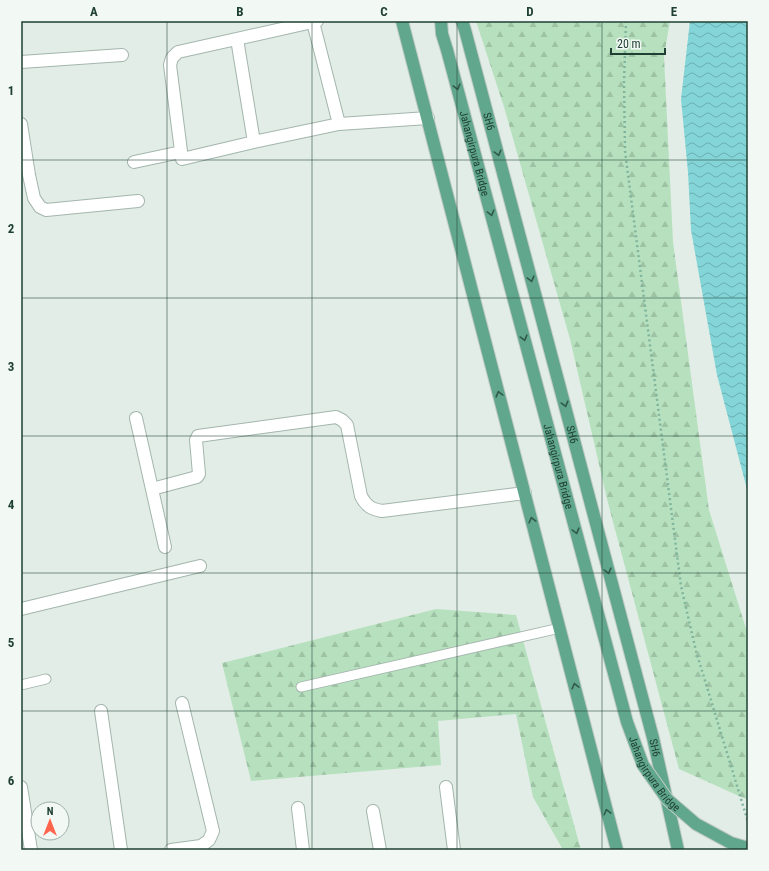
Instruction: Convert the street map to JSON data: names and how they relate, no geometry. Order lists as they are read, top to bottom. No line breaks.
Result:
{"streets":{"main road":["SH6","Jahangirpura Bridge"]},"scale_bar":"20 m","north":"top","grid":{"columns":["A","B","C","D","E"],"rows":["1","2","3","4","5","6"]}}
